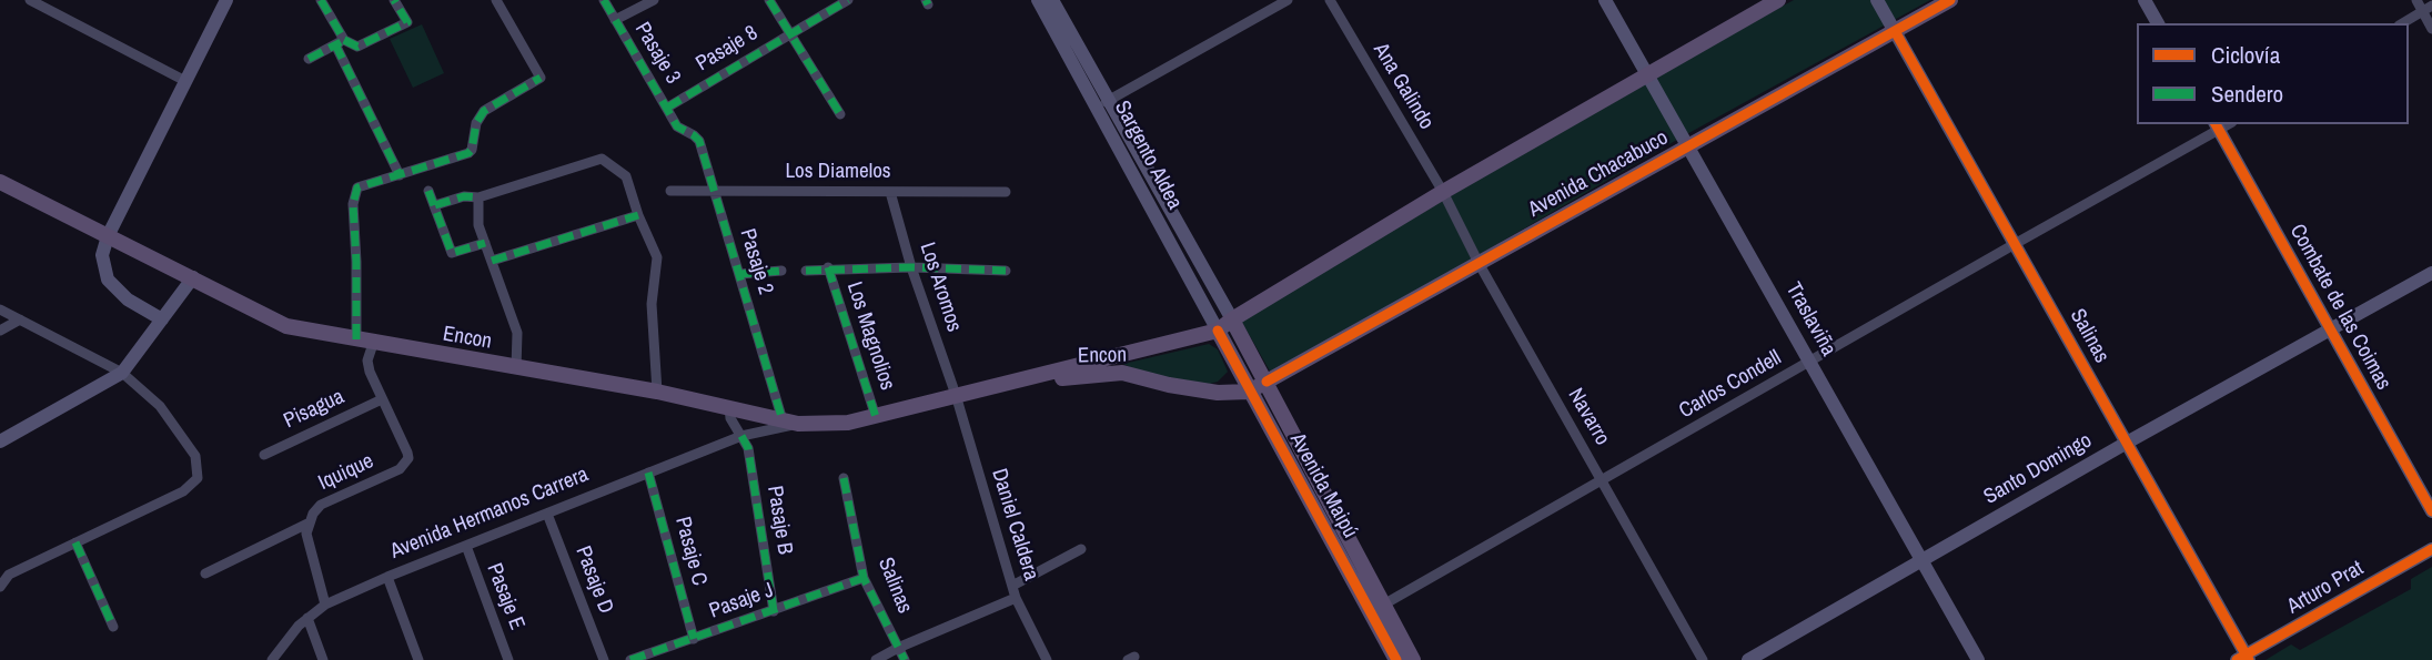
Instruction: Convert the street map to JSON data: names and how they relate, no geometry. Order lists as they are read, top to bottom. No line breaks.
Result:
{"streets":{"main road":["Avenida Chacabuco","Encon","Avenida Maipú"],"street":["Pasaje 8","Pasaje 3","Ana Galindo","Sargento Aldea","Los Diamelos","Pasaje 2","Los Aromos","Combate de las Coimas","Traslaviña","Los Magnolios","Salinas","Carlos Condell","Pisagua","Navarro","Santo Domingo","Iquique","Avenida Hermanos Carrera","Pasaje B","Daniel Caldera","Pasaje C","Pasaje D","Arturo Prat","Pasaje E","Pasaje J"]},"crossings":[["Pasaje 8","Pasaje 3"],["Pasaje 3","Pasaje 2"],["Ana Galindo","Navarro"],["Sargento Aldea","Encon"],["Sargento Aldea","Avenida Maipú"],["Los Diamelos","Pasaje 2"],["Los Diamelos","Los Aromos"],["Avenida Chacabuco","Traslaviña"],["Avenida Chacabuco","Salinas"],["Avenida Chacabuco","Encon"],["Avenida Chacabuco","Navarro"],["Avenida Chacabuco","Avenida Maipú"],["Pasaje 2","Encon"],["Pasaje 2","Avenida Hermanos Carrera"],["Los Aromos","Encon"],["Los Aromos","Daniel Caldera"],["Combate de las Coimas","Carlos Condell"],["Combate de las Coimas","Santo Domingo"],["Traslaviña","Carlos Condell"],["Traslaviña","Santo Domingo"],["Los Magnolios","Encon"],["Salinas","Carlos Condell"],["Salinas","Santo Domingo"],["Salinas","Arturo Prat"],["Salinas","Pasaje J"],["Encon","Iquique"],["Encon","Avenida Maipú"],["Encon","Avenida Hermanos Carrera"],["Encon","Daniel Caldera"],["Carlos Condell","Navarro"],["Carlos Condell","Avenida Maipú"],["Pisagua","Iquique"],["Avenida Hermanos Carrera","Pasaje B"],["Avenida Hermanos Carrera","Pasaje C"],["Avenida Hermanos Carrera","Pasaje D"],["Avenida Hermanos Carrera","Pasaje E"],["Pasaje B","Pasaje J"],["Pasaje C","Pasaje J"]],"legend":["Ciclovía","Sendero"]}
